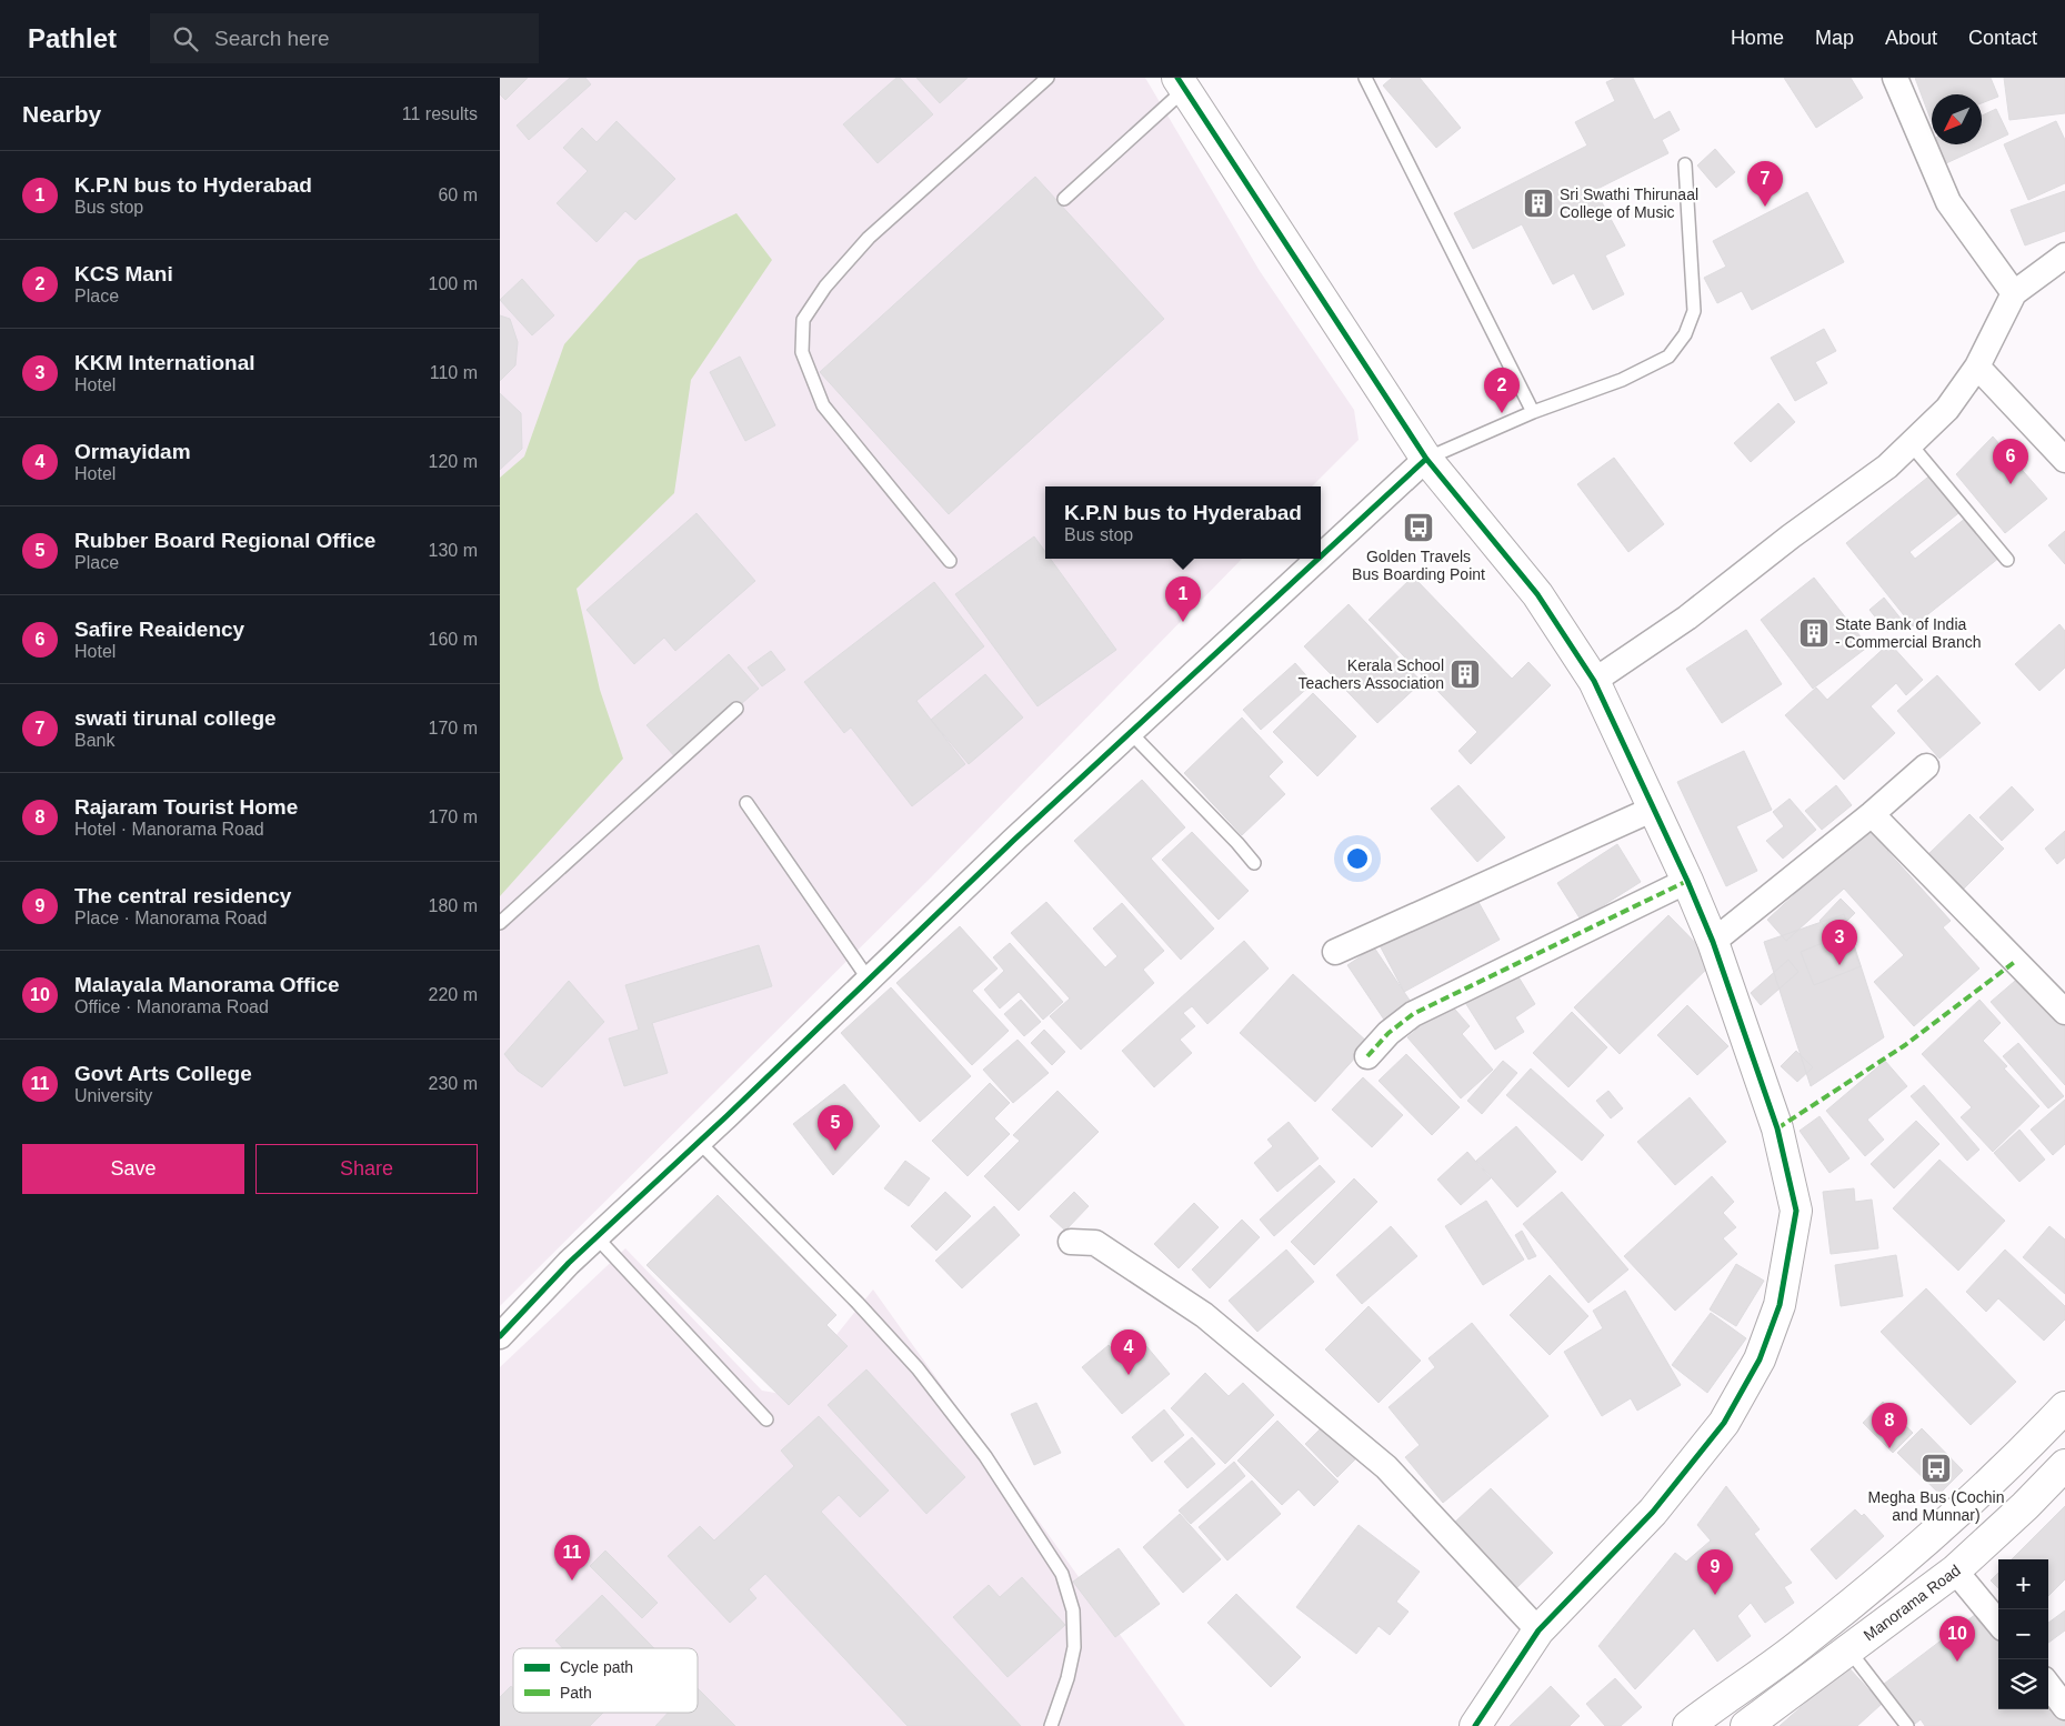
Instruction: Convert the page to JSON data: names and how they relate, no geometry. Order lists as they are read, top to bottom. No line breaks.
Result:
{"streets":{"street":["Manorama Road"]},"places":{"building":["Sri Swathi Thirunaal College of Music","State Bank of India - Commercial Branch","Kerala School Teachers Association"],"bus stop":["Golden Travels Bus Boarding Point","Megha Bus (Cochin and Munnar)"]},"legend":["Cycle path","Path"],"north":"bottom left","page":{"header":"Pathlet","search":"Search here","nav":["Home","Map","About","Contact"],"heading":["Nearby","11 results"],"list":[{"mark":"1","name":"K.P.N bus to Hyderabad","note":"Bus stop","value":"60 m"},{"mark":"2","name":"KCS Mani","note":"Place","value":"100 m"},{"mark":"3","name":"KKM International","note":"Hotel","value":"110 m"},{"mark":"4","name":"Ormayidam","note":"Hotel","value":"120 m"},{"mark":"5","name":"Rubber Board Regional Office","note":"Place","value":"130 m"},{"mark":"6","name":"Safire Reaidency","note":"Hotel","value":"160 m"},{"mark":"7","name":"swati tirunal college","note":"Bank","value":"170 m"},{"mark":"8","name":"Rajaram Tourist Home","note":"Hotel · Manorama Road","value":"170 m"},{"mark":"9","name":"The central residency","note":"Place · Manorama Road","value":"180 m"},{"mark":"10","name":"Malayala Manorama Office","note":"Office · Manorama Road","value":"220 m"},{"mark":"11","name":"Govt Arts College","note":"University","value":"230 m"}],"pins":["7","2","6","1","3","5","4","8","11","9","10"],"popup":["K.P.N bus to Hyderabad","Bus stop"],"buttons":["Save","Share"],"map_buttons":["+","−"]}}
